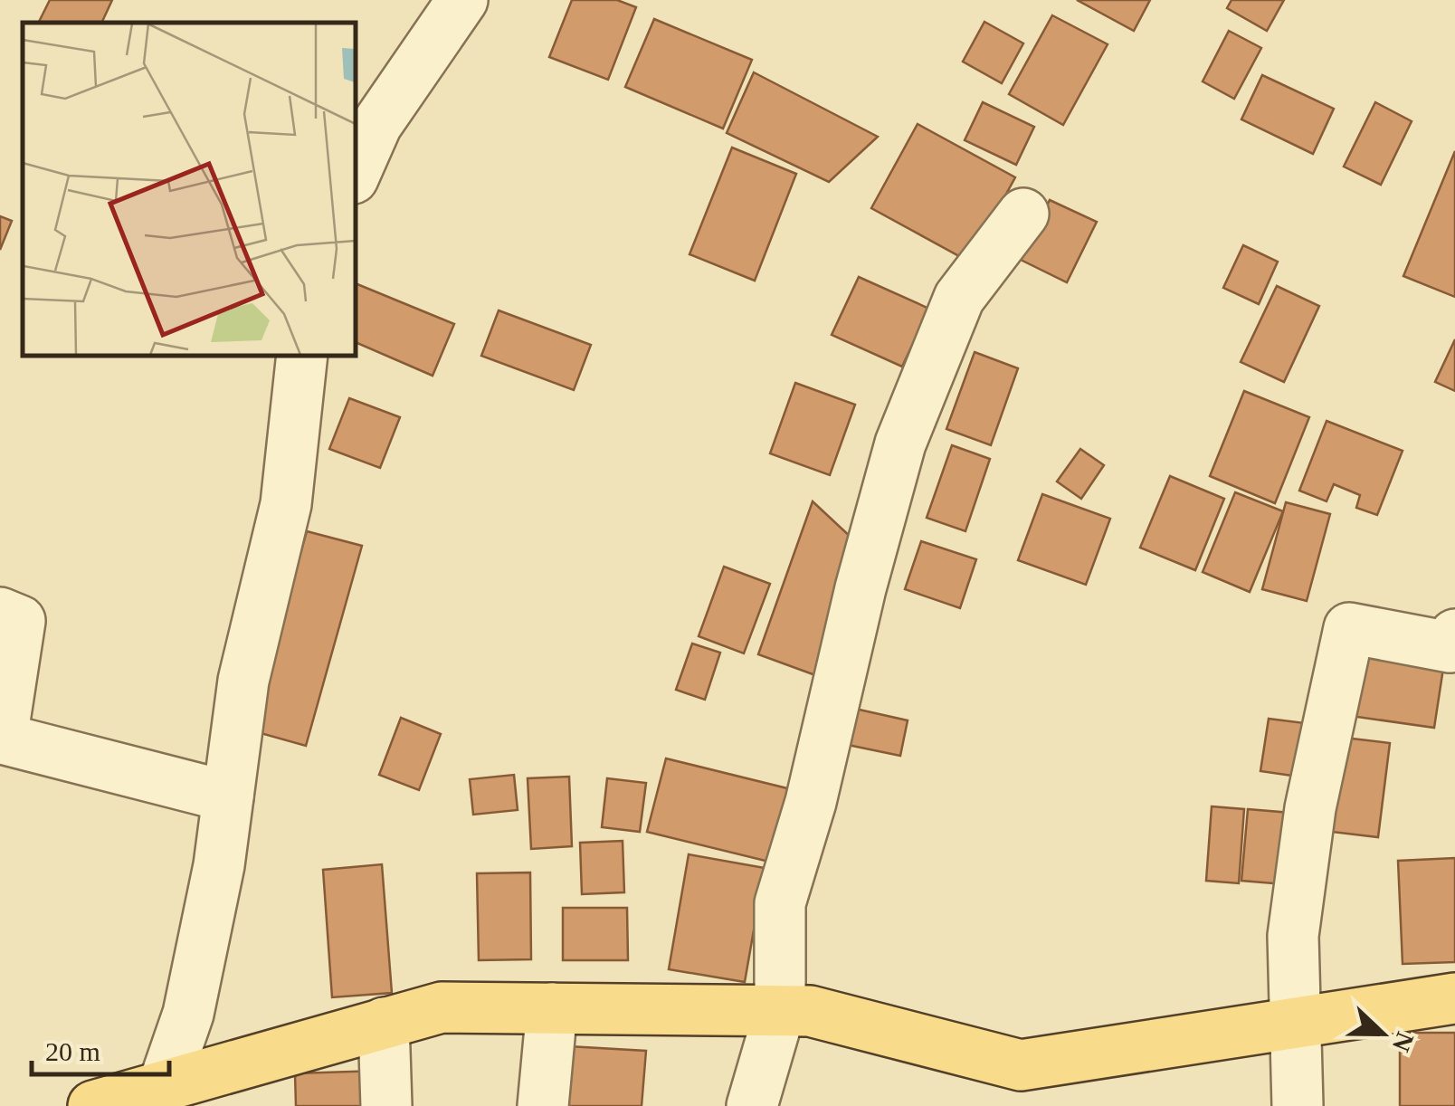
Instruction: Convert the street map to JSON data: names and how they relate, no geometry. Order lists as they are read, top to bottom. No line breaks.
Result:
{"scale_bar":"20 m","north":"right"}
